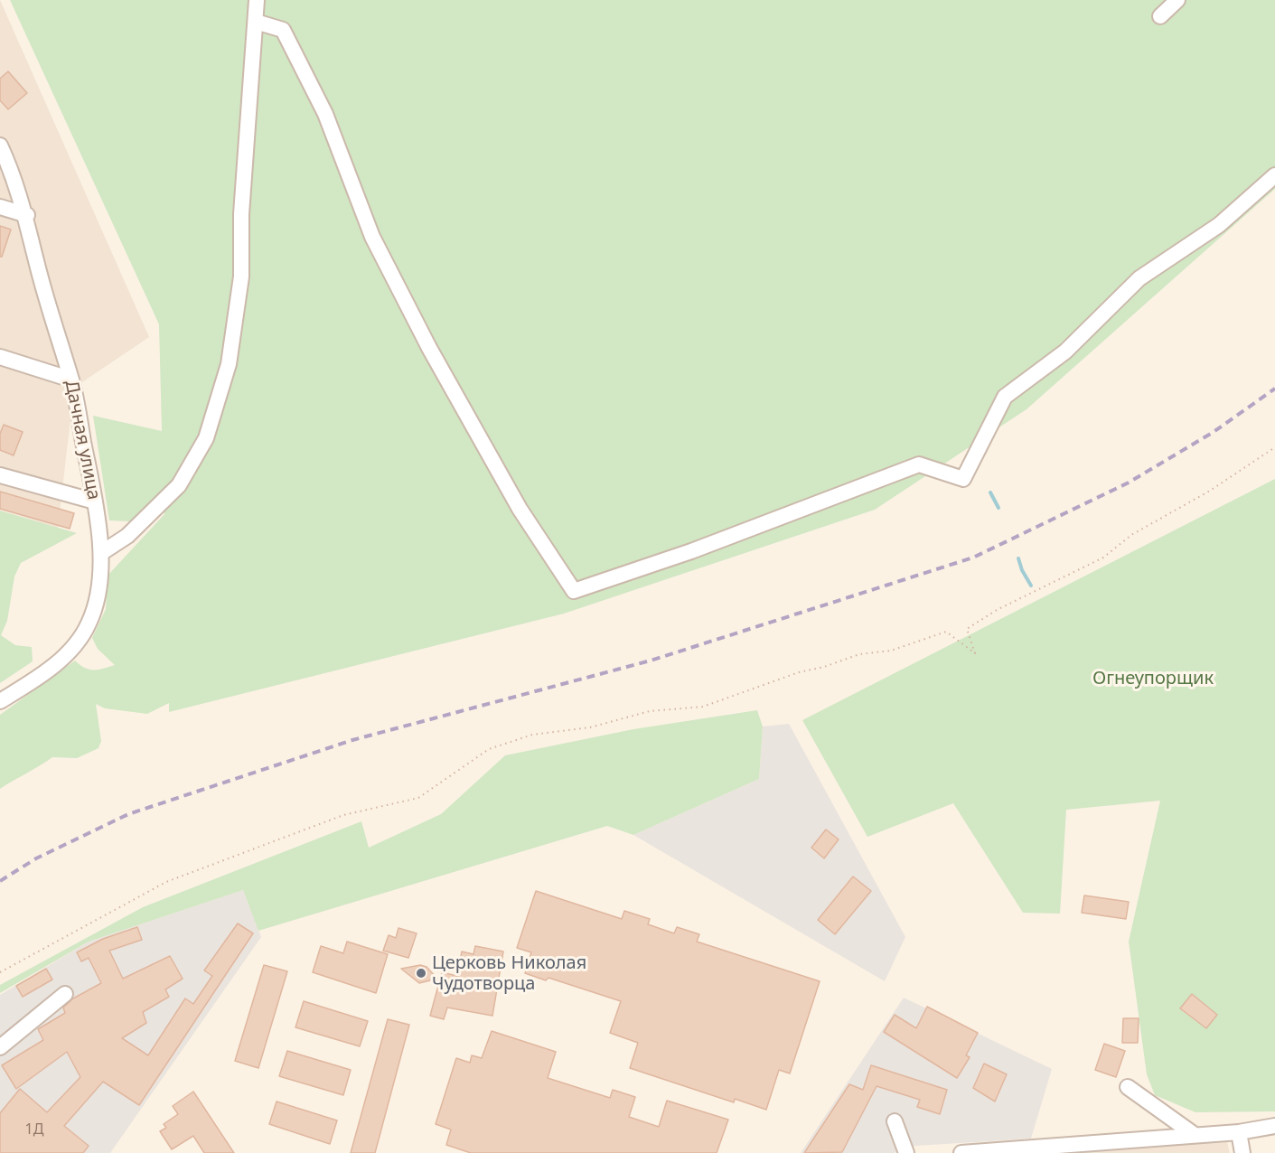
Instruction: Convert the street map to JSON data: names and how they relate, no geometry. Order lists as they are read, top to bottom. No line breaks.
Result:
{"streets":{"street":["Дачная улица"]},"parks":["Огнеупорщик"],"places":["Церковь Николая Чудотворца"],"house_numbers":["1Д"]}
